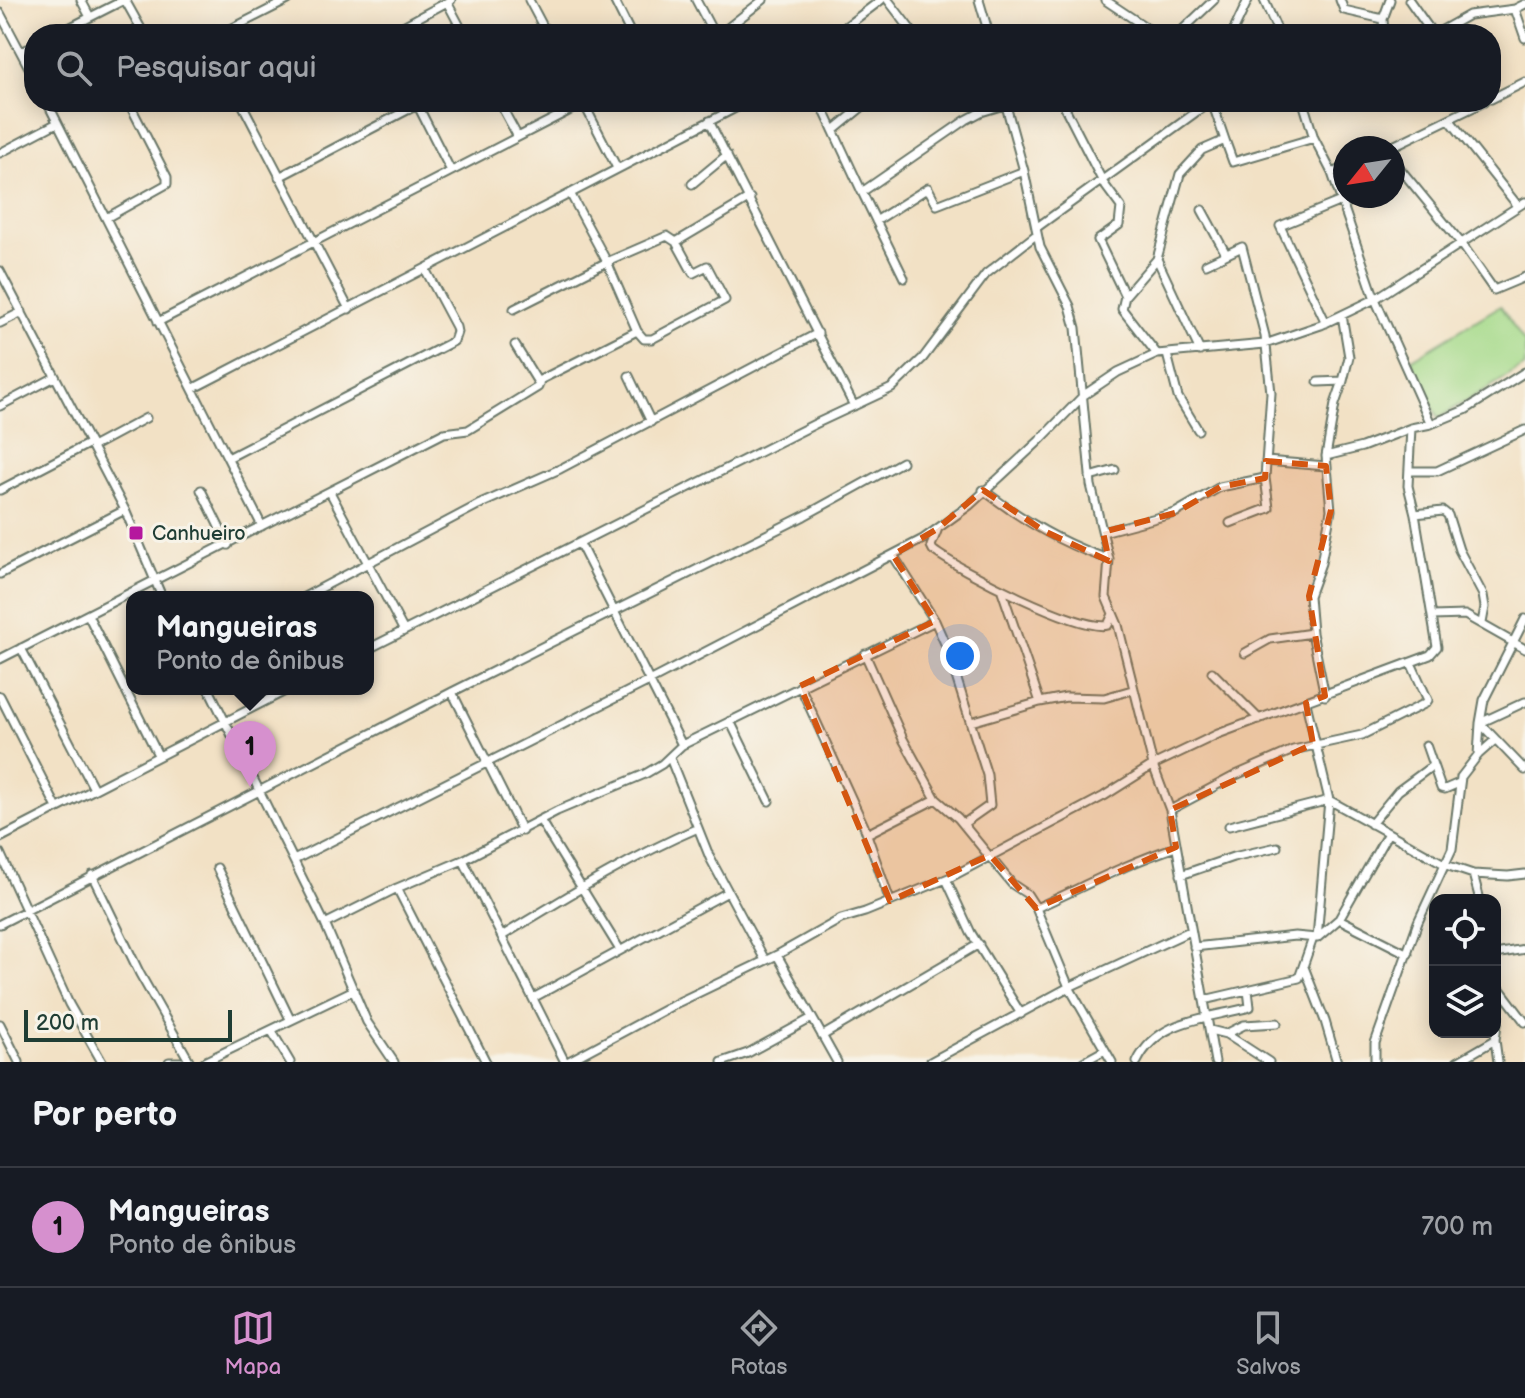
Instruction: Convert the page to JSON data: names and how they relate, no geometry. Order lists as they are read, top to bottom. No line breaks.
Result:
{"places":{"transit":["Canhueiro"]},"scale_bar":"200 m","north":"bottom left","page":{"search":"Pesquisar aqui","popup":["Mangueiras","Ponto de ônibus"],"pins":"1","scale":"200 m","heading":"Por perto","list":[{"mark":"1","name":"Mangueiras","note":"Ponto de ônibus","value":"700 m"}],"nav":["Mapa","Rotas","Salvos"]}}
